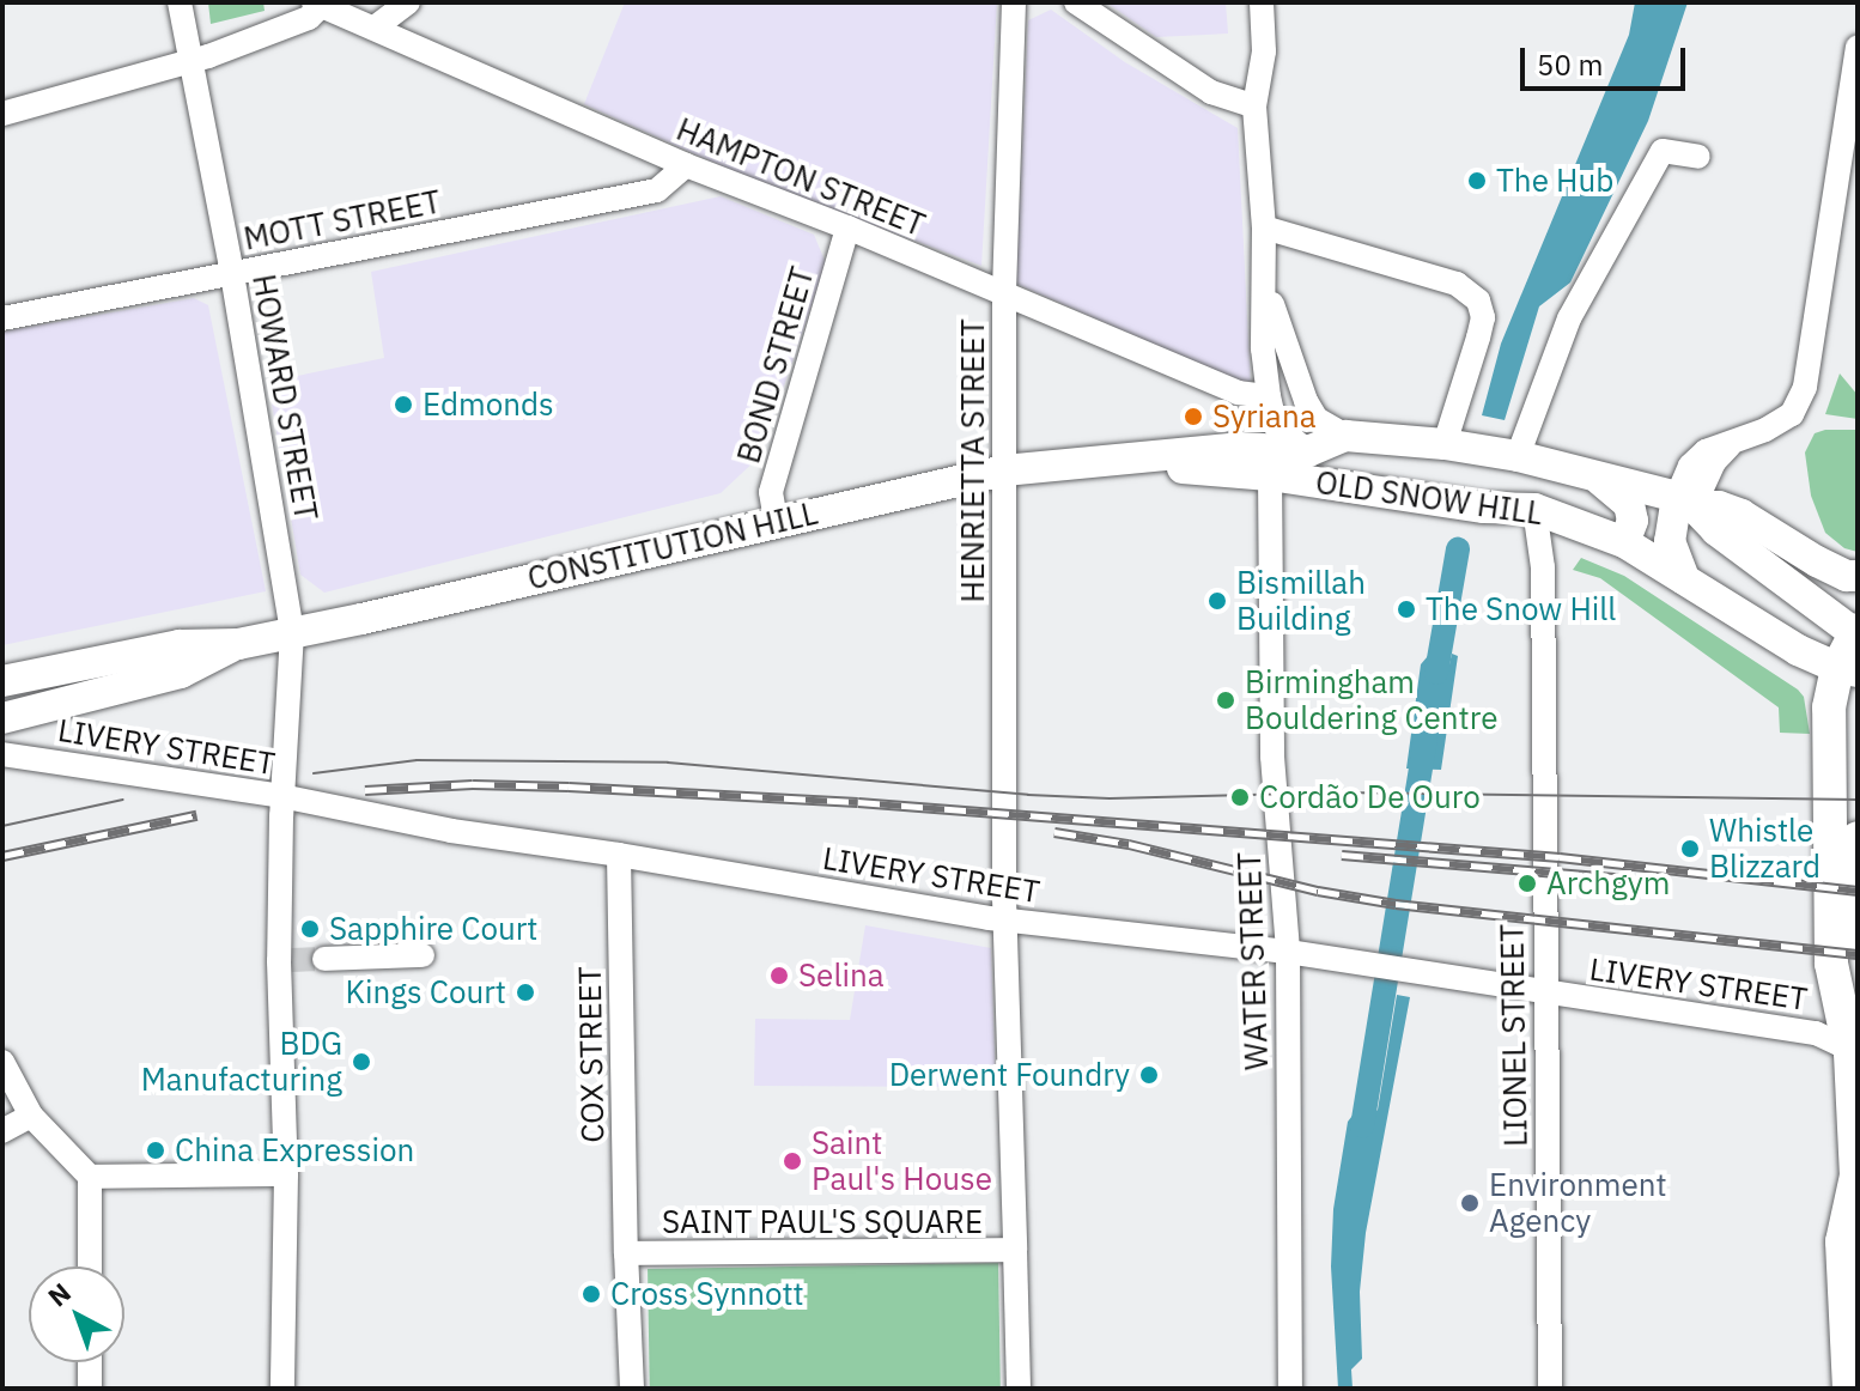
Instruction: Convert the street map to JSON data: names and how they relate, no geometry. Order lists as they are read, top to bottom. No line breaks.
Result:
{"streets":{"main road":["OLD SNOW HILL","CONSTITUTION HILL"],"street":["HAMPTON STREET","MOTT STREET","BOND STREET","HOWARD STREET","HENRIETTA STREET","LIVERY STREET","WATER STREET","LIONEL STREET","COX STREET","SAINT PAUL'S SQUARE"]},"crossings":[["HAMPTON STREET","MOTT STREET"],["HAMPTON STREET","BOND STREET"],["HAMPTON STREET","HENRIETTA STREET"],["MOTT STREET","HOWARD STREET"],["BOND STREET","CONSTITUTION HILL"],["HOWARD STREET","CONSTITUTION HILL"],["HOWARD STREET","LIVERY STREET"],["HENRIETTA STREET","CONSTITUTION HILL"],["HENRIETTA STREET","LIVERY STREET"],["HENRIETTA STREET","SAINT PAUL'S SQUARE"],["OLD SNOW HILL","CONSTITUTION HILL"],["OLD SNOW HILL","WATER STREET"],["OLD SNOW HILL","LIONEL STREET"],["CONSTITUTION HILL","WATER STREET"],["LIVERY STREET","WATER STREET"],["LIVERY STREET","LIONEL STREET"],["LIVERY STREET","COX STREET"],["COX STREET","SAINT PAUL'S SQUARE"]],"places":["The Hub","Edmonds","Syriana","Bismillah Building","The Snow Hill","Birmingham Bouldering Centre","Cordão De Ouro","Whistle Blizzard","Archgym","Sapphire Court","Selina","Kings Court","BDG Manufacturing","Derwent Foundry","China Expression","Saint Paul's House","Environment Agency","Cross Synnott"],"scale_bar":"50 m","north":"top left"}
